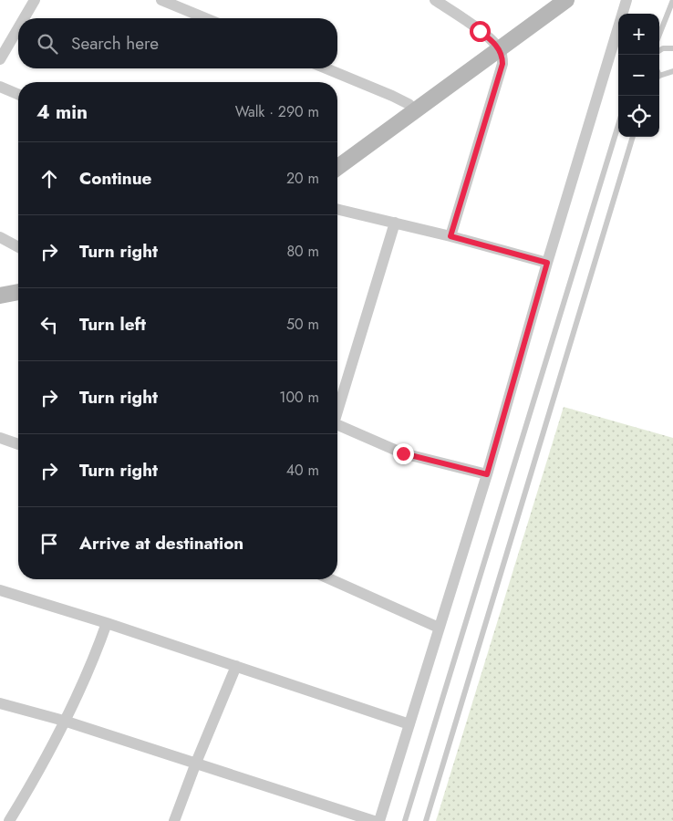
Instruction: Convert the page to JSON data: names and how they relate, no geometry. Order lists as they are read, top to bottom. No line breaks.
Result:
{"page":{"map_buttons":["+","−"],"search":"Search here","heading":["4 min","Walk · 290 m"],"list":[["Continue","20 m"],["Turn right","80 m"],["Turn left","50 m"],["Turn right","100 m"],["Turn right","40 m"],"Arrive at destination"]}}
